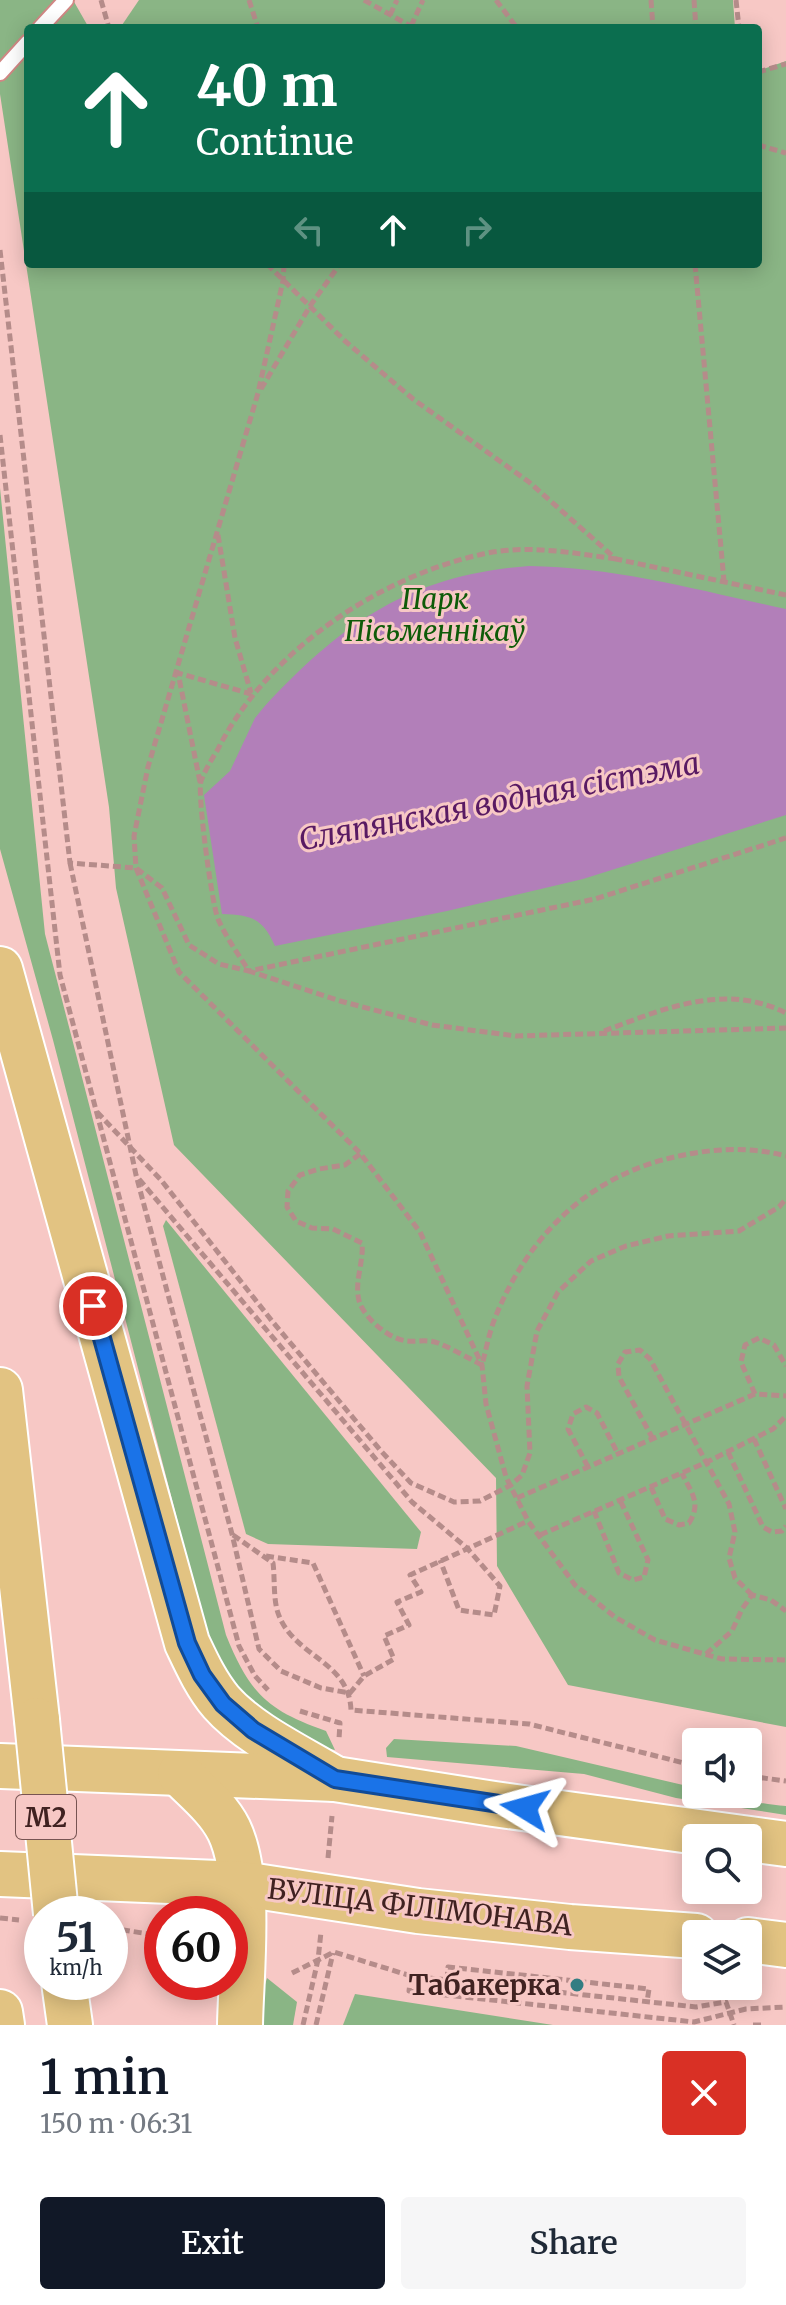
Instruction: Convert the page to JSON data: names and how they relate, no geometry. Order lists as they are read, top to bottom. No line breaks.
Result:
{"streets":{"main road":["М2","ВУЛІЦА ФІЛІМОНАВА"]},"water":["Сляпянская водная сістэма"],"parks":["Парк Пісьменнікаў"],"places":["Табакерка"],"page":{"turn":["40 m","Continue"],"speed":"51 km/h","limit":"60","heading":["1 min","150 m · 06:31"],"buttons":["Exit","Share"]}}
